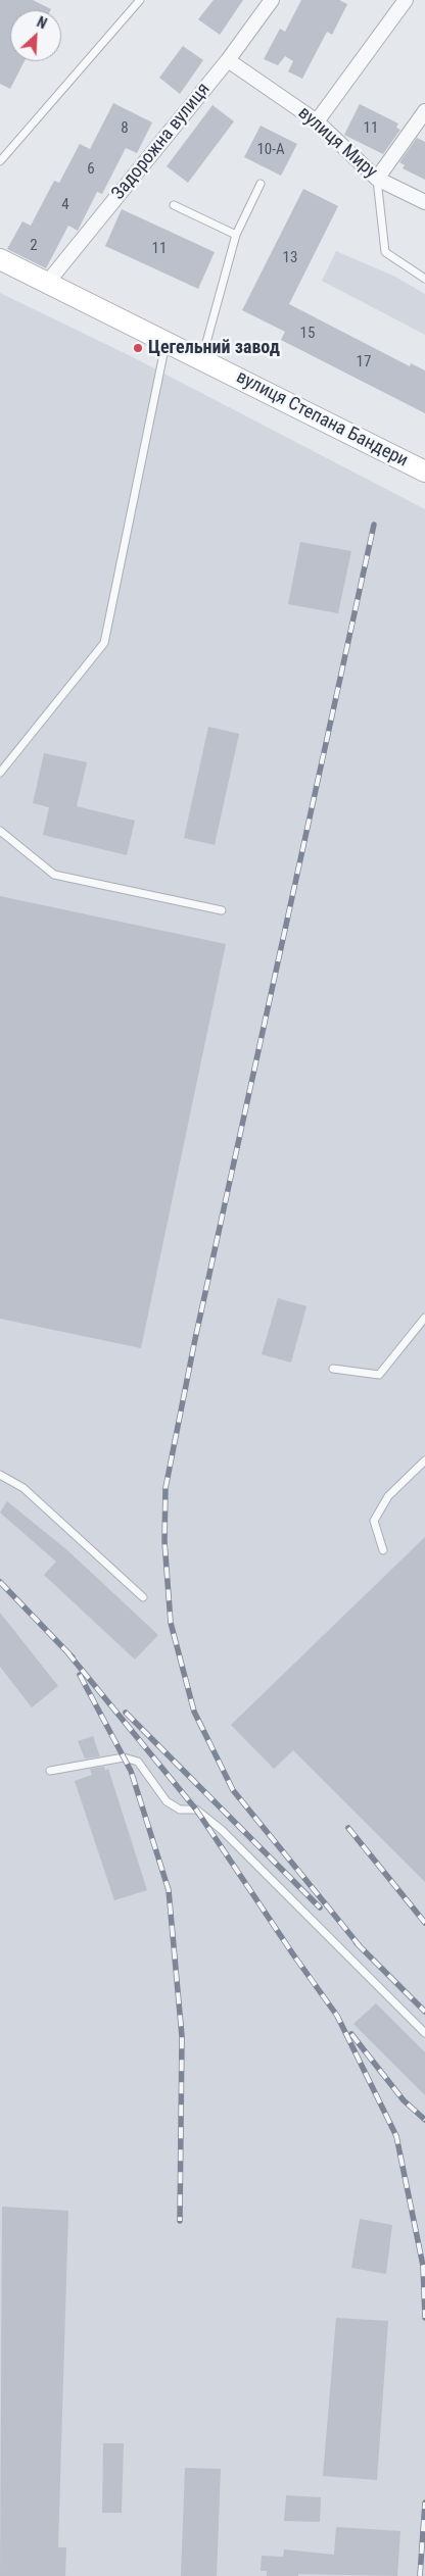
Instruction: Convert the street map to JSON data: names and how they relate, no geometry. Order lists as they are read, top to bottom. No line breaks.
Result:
{"streets":{"street":["Задорожна вулиця","вулиця Миру","вулиця Степана Бандери"]},"crossings":[["Задорожна вулиця","вулиця Миру"],["Задорожна вулиця","вулиця Степана Бандери"]],"places":["Цегельний завод"],"house_numbers":["8","11","10-А","6","4","2","11","13","15","17"],"north":"top right"}
